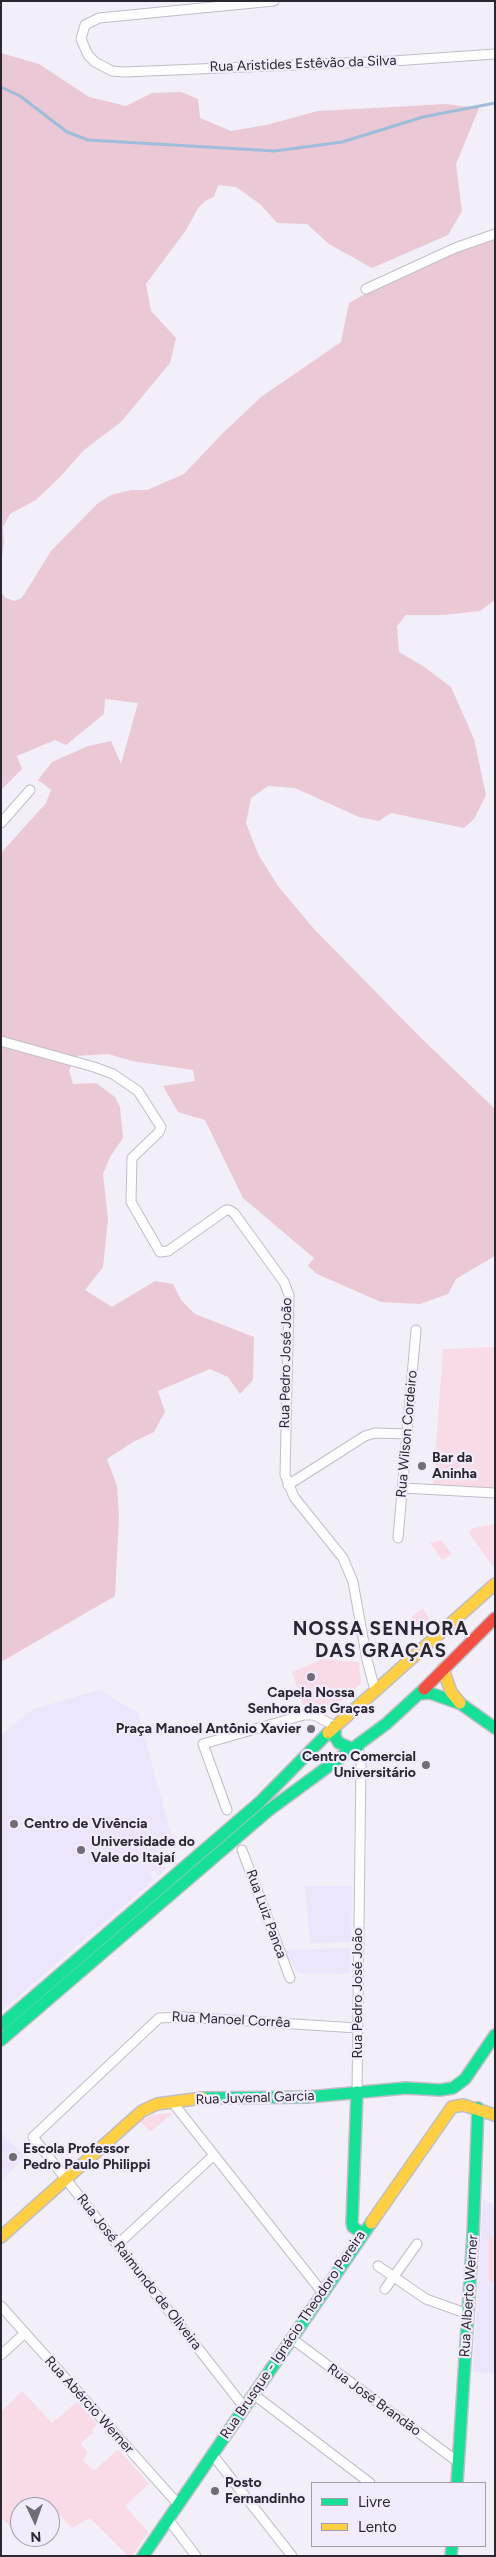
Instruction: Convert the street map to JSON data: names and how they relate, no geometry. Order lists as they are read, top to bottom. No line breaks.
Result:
{"streets":{"main road":["Rua Pedro José João","Rua Juvenal Garcia","Rua Alberto Werner","Rua Brusque - Ignácio Theodoro Pereira"],"street":["Rua Aristides Estêvão da Silva","Rua Wilson Cordeiro","Rua Luiz Panca","Rua Manoel Corrêa","Rua José Raimundo de Oliveira","Rua José Brandão","Rua Abércio Werner"]},"crossings":[["Rua Pedro José João","Rua Manoel Corrêa"],["Rua Pedro José João","Rua Juvenal Garcia"],["Rua Pedro José João","Rua Brusque - Ignácio Theodoro Pereira"],["Rua Manoel Corrêa","Rua José Raimundo de Oliveira"],["Rua Juvenal Garcia","Rua José Raimundo de Oliveira"],["Rua José Raimundo de Oliveira","Rua Brusque - Ignácio Theodoro Pereira"],["Rua Alberto Werner","Rua Brusque - Ignácio Theodoro Pereira"],["Rua Alberto Werner","Rua José Brandão"],["Rua Brusque - Ignácio Theodoro Pereira","Rua José Brandão"],["Rua Brusque - Ignácio Theodoro Pereira","Rua Abércio Werner"]],"districts":["NOSSA SENHORA DAS GRAÇAS"],"places":["Bar da Aninha","Capela Nossa Senhora das Graças","Praça Manoel Antônio Xavier","Centro Comercial Universitário","Centro de Vivência","Universidade do Vale do Itajaí","Escola Professor Pedro Paulo Philippi","Posto Fernandinho"],"legend":["Livre","Lento"],"north":"bottom"}
